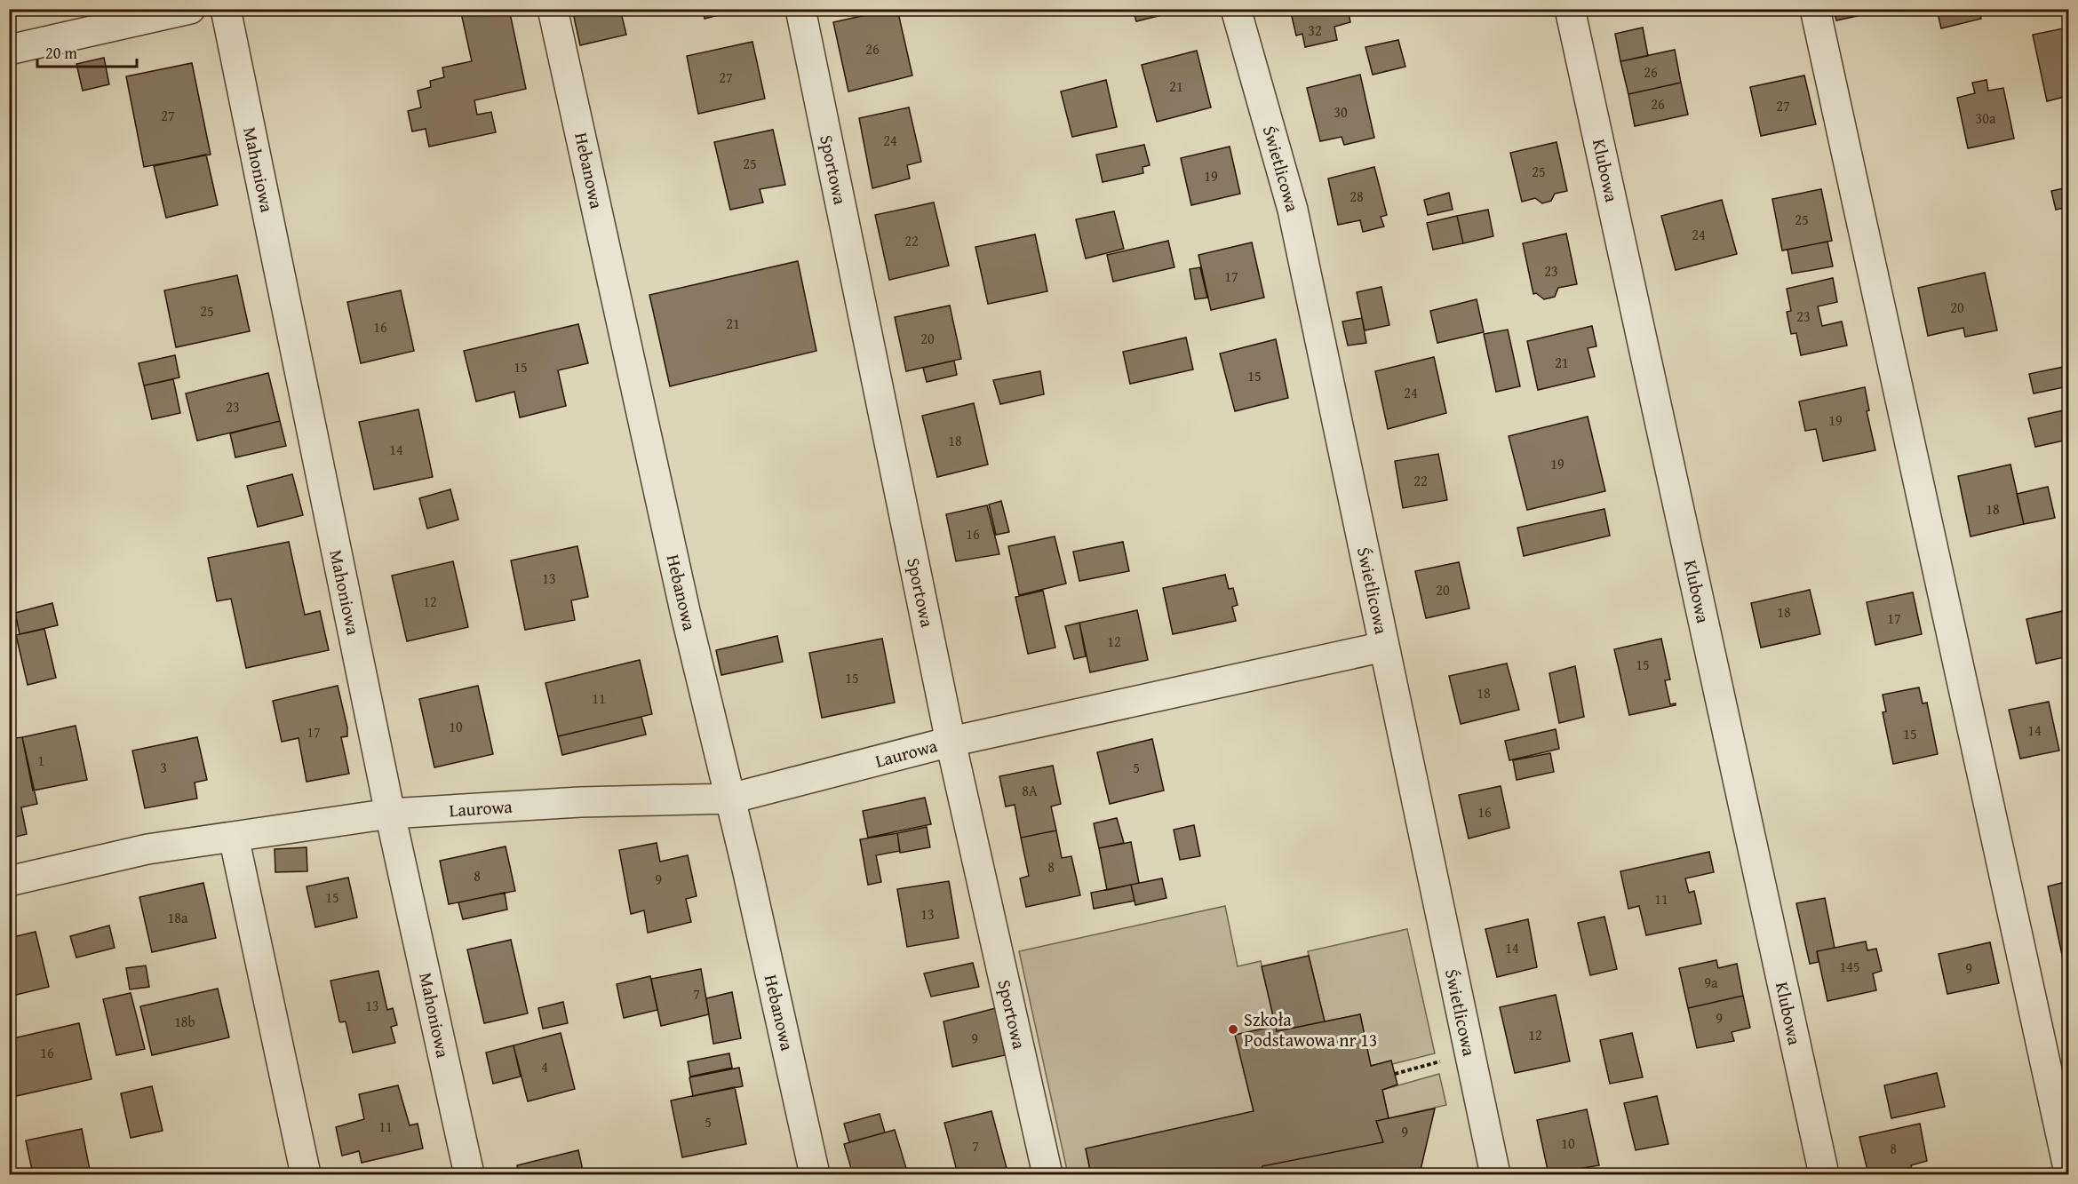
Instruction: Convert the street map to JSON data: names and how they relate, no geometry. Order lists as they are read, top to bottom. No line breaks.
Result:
{"streets":{"street":["Świetlicowa","Mahoniowa","Sportowa","Hebanowa","Klubowa","Laurowa"]},"crossings":[["Świetlicowa","Laurowa"],["Mahoniowa","Laurowa"],["Sportowa","Laurowa"],["Hebanowa","Laurowa"]],"places":["Szkoła Podstawowa nr 13"],"house_numbers":["32","26","26","27","21","26","27","30","27","30a","24","25","25","19","28","25","24","22","23","17","20","25","23","21","16","20","21","15","15","24","23","19","18","14","19","22","18","16","13","20","12","18","17","12","15","15","18","11","10","14","17","15","1","3","5","8A","16","8","8","9","15","11","13","18a","14","145","9","9a","7","13","9","18b","12","9","16","4","5","11","9","10","7","8"],"scale_bar":"20 m"}
